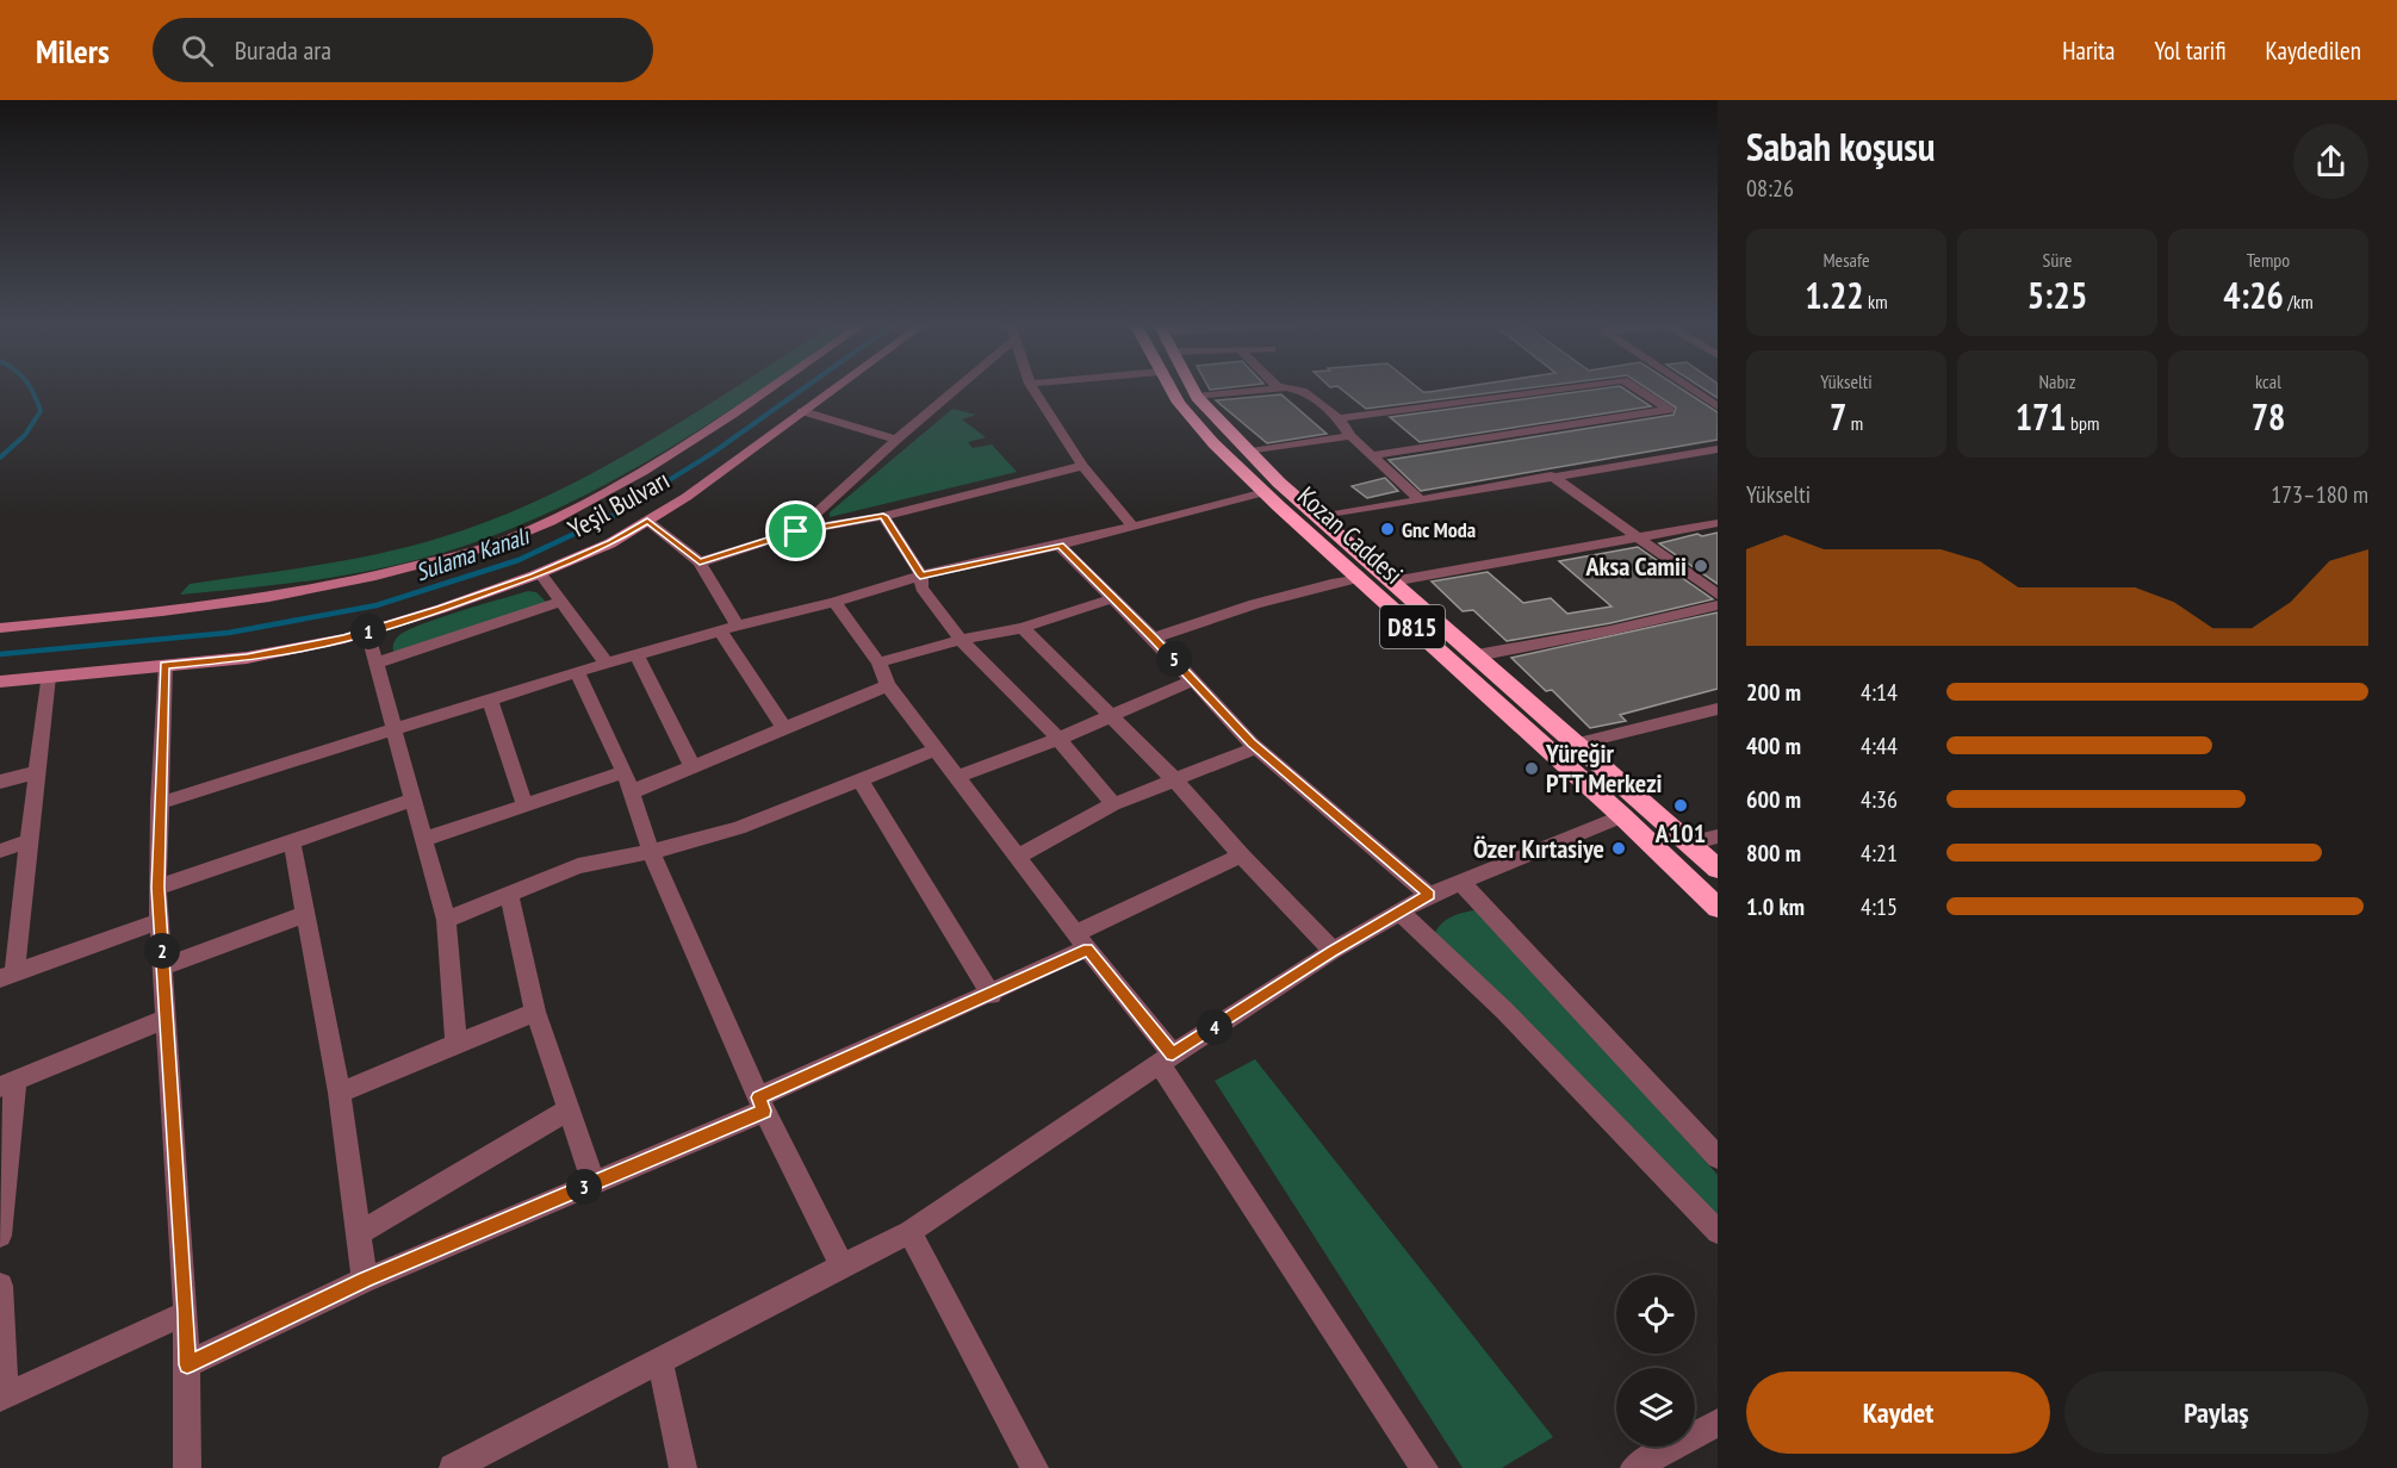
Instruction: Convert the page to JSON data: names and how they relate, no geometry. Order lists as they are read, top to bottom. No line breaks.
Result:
{"streets":{"highway":["Kozan Caddesi","D815"],"main road":["Yeşil Bulvarı"]},"water":["Sulama Kanalı"],"places":["Gnc Moda","Aksa Camii","Yüreğir PTT Merkezi","A101","Özer Kırtasiye"],"page":{"header":"Milers","search":"Burada ara","nav":["Harita","Yol tarifi","Kaydedilen"],"heading":["Sabah koşusu","08:26"],"stats":[["Mesafe","1.22 km"],["Süre","5:25"],["Tempo","4:26 /km"],["Yükselti","7 m"],["Nabız","171 bpm"],["kcal","78"]],"chart":["Yükselti","173–180 m"],"pins":["1","5","2","4","3"],"list":[{"name":"200 m","note":"4:14"},{"name":"400 m","note":"4:44"},{"name":"600 m","note":"4:36"},{"name":"800 m","note":"4:21"},{"name":"1.0 km","note":"4:15"}],"buttons":["Kaydet","Paylaş"]}}
